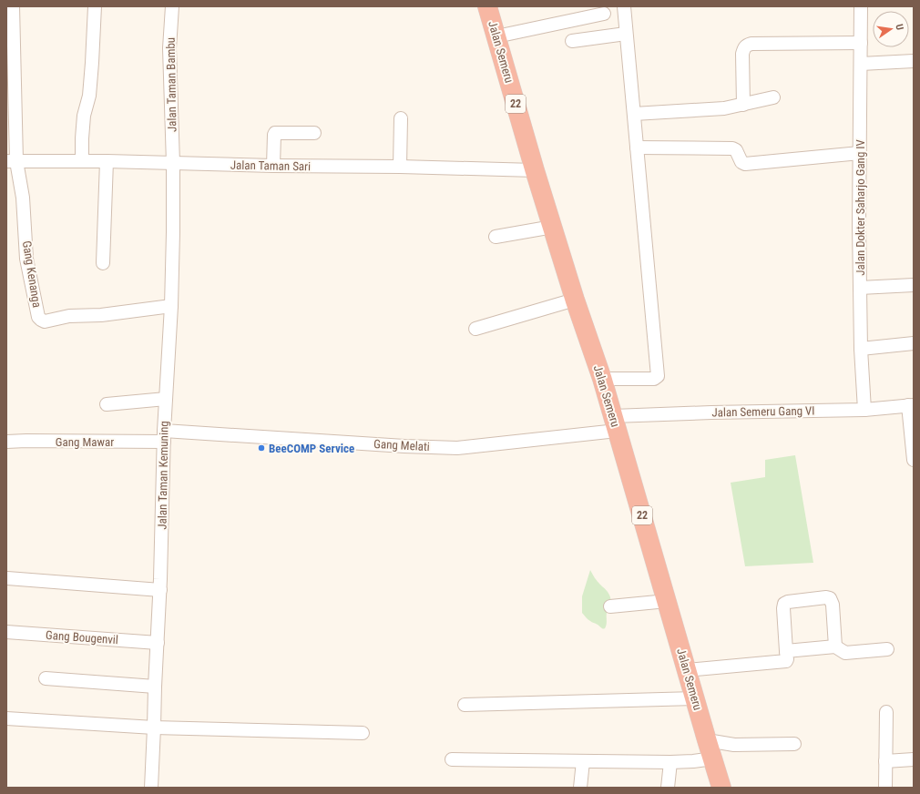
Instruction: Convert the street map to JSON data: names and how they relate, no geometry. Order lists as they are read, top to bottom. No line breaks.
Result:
{"streets":{"highway":["Jalan Semeru","22"],"street":["Jalan Taman Bambu","Jalan Taman Sari","Jalan Dokter Saharjo Gang IV","Gang Kenanga","Jalan Semeru Gang VI","Gang Mawar","Gang Melati","Jalan Taman Kemuning","Gang Bougenvil"]},"crossings":[["Jalan Semeru","Jalan Taman Sari"],["Jalan Semeru","Jalan Semeru Gang VI"],["Jalan Semeru","Gang Melati"],["Jalan Taman Bambu","Jalan Taman Sari"],["Jalan Taman Bambu","Jalan Taman Kemuning"],["Jalan Taman Sari","Gang Kenanga"],["Jalan Taman Sari","Jalan Taman Kemuning"],["Jalan Dokter Saharjo Gang IV","Jalan Semeru Gang VI"],["Gang Kenanga","Jalan Taman Kemuning"],["Jalan Semeru Gang VI","Gang Melati"],["Gang Mawar","Gang Melati"],["Gang Mawar","Jalan Taman Kemuning"],["Gang Melati","Jalan Taman Kemuning"],["Jalan Taman Kemuning","Gang Bougenvil"]],"places":["BeeCOMP Service"],"north":"right"}
